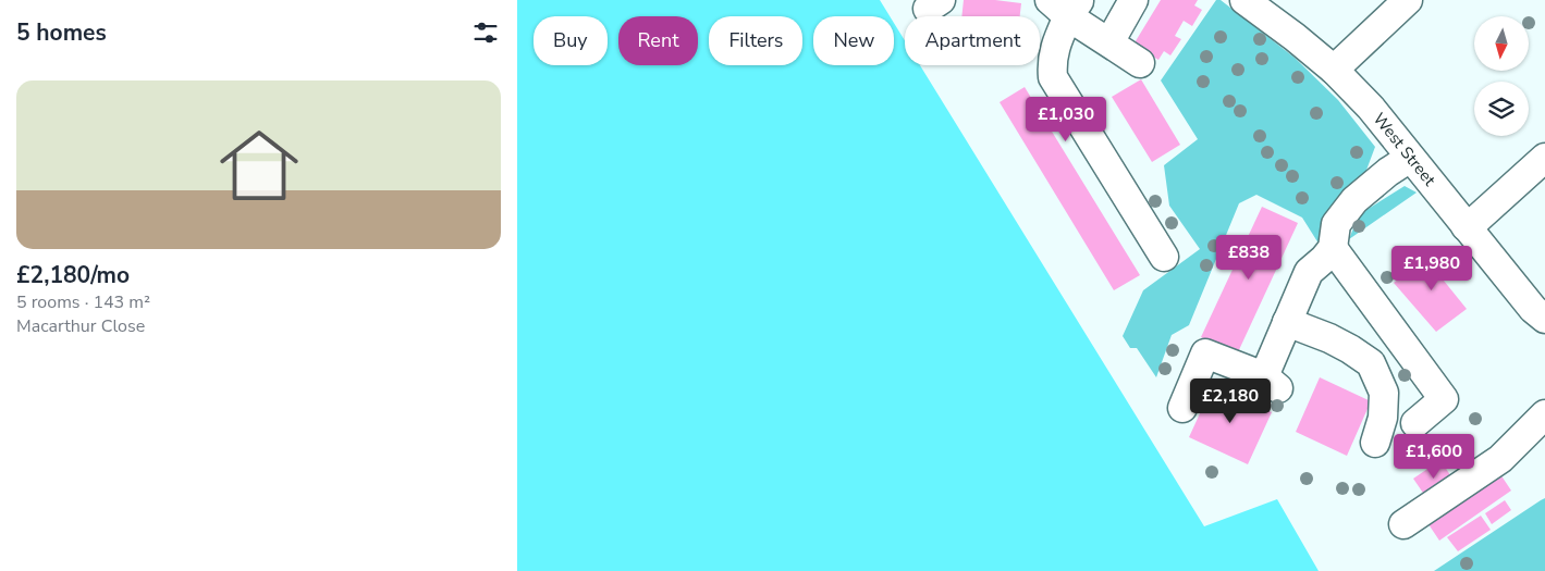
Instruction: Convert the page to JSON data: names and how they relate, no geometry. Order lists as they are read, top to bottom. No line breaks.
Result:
{"streets":{"street":["West Street"]},"north":"bottom","page":{"heading":"5 homes","chip":["Buy","Rent","Filters","New","Apartment"],"list":[{"name":"£2,180/mo","note":"5 rooms · 143 m² · Macarthur Close"}],"price":["£1,030","£838","£1,980","£2,180","£1,600"]}}
